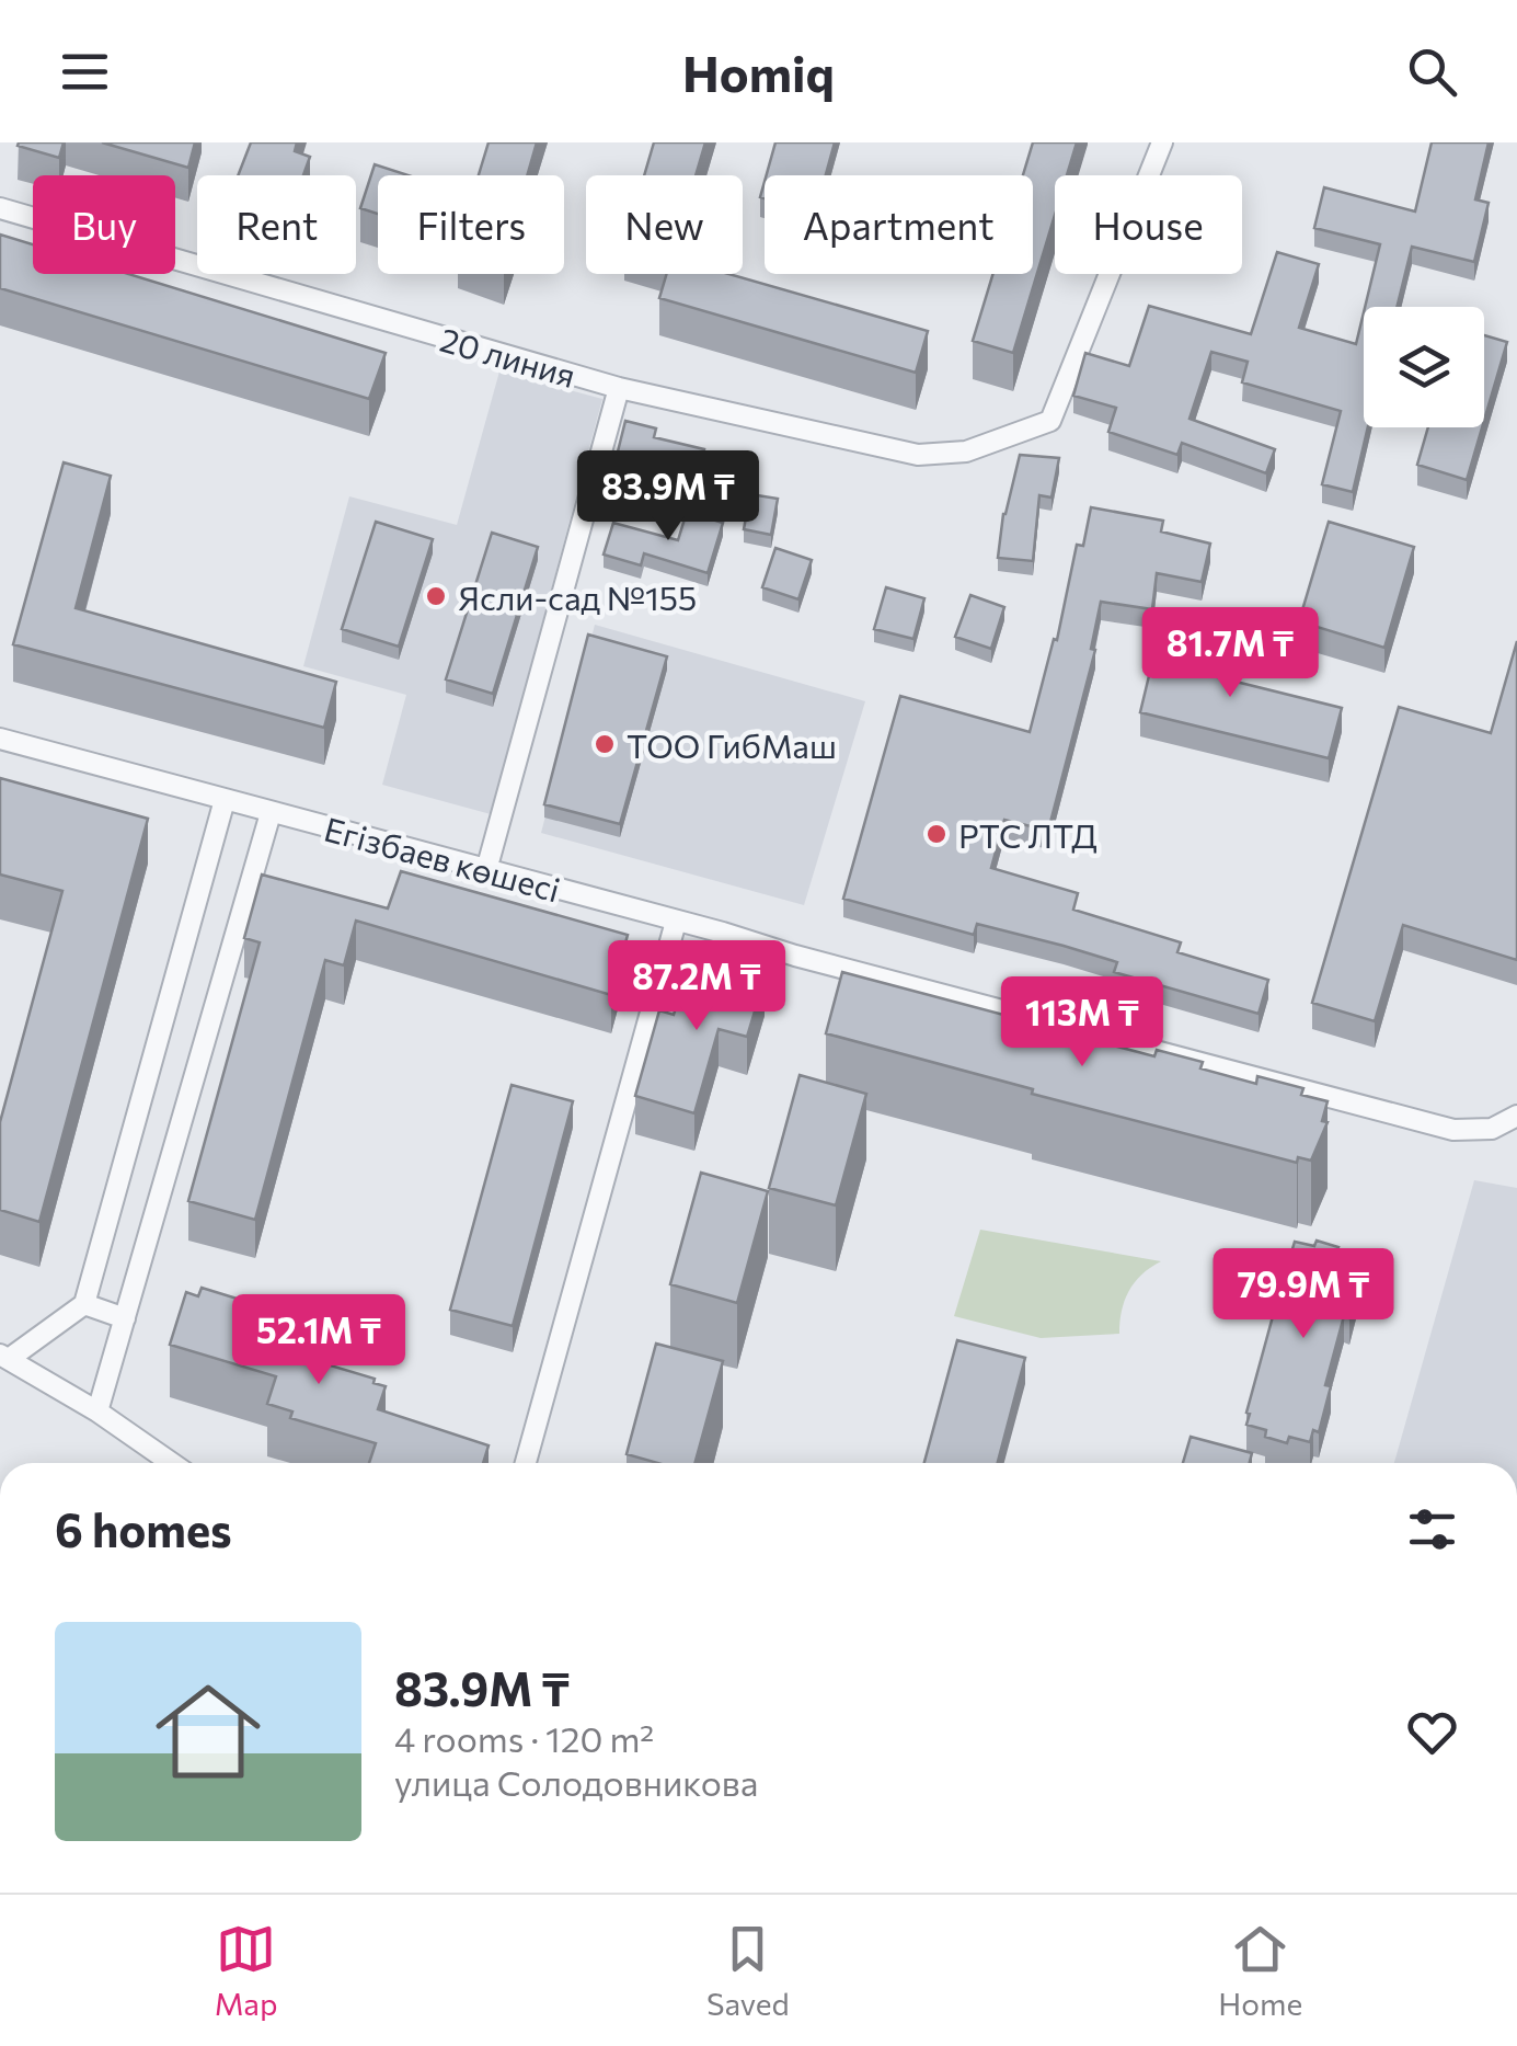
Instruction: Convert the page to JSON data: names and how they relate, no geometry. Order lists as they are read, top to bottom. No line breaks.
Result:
{"streets":{"street":["20 линия","Егізбаев көшесі"]},"places":["Ясли-сад №155","ТОО ГибМаш","РТС ЛТД"],"page":{"header":"Homiq","chip":["Buy","Rent","Filters","New","Apartment","House"],"price":["83.9M ₸","81.7M ₸","87.2M ₸","113M ₸","79.9M ₸","52.1M ₸"],"heading":"6 homes","list":[{"name":"83.9M ₸","note":"4 rooms · 120 m² · улица Солодовникова"}],"tabs":["Map","Saved","Home"]}}
